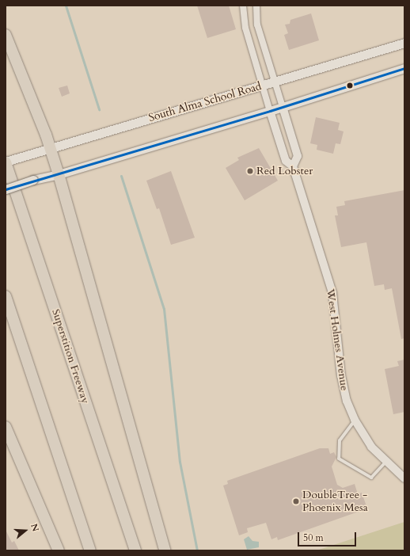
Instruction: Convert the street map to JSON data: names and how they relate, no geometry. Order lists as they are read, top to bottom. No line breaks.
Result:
{"streets":{"highway":["Superstition Freeway"],"main road":["South Alma School Road"],"street":["West Holmes Avenue"]},"crossings":[["South Alma School Road","West Holmes Avenue"],["South Alma School Road","Superstition Freeway"]],"places":["Red Lobster","DoubleTree - Phoenix Mesa"],"scale_bar":"50 m","north":"right"}
